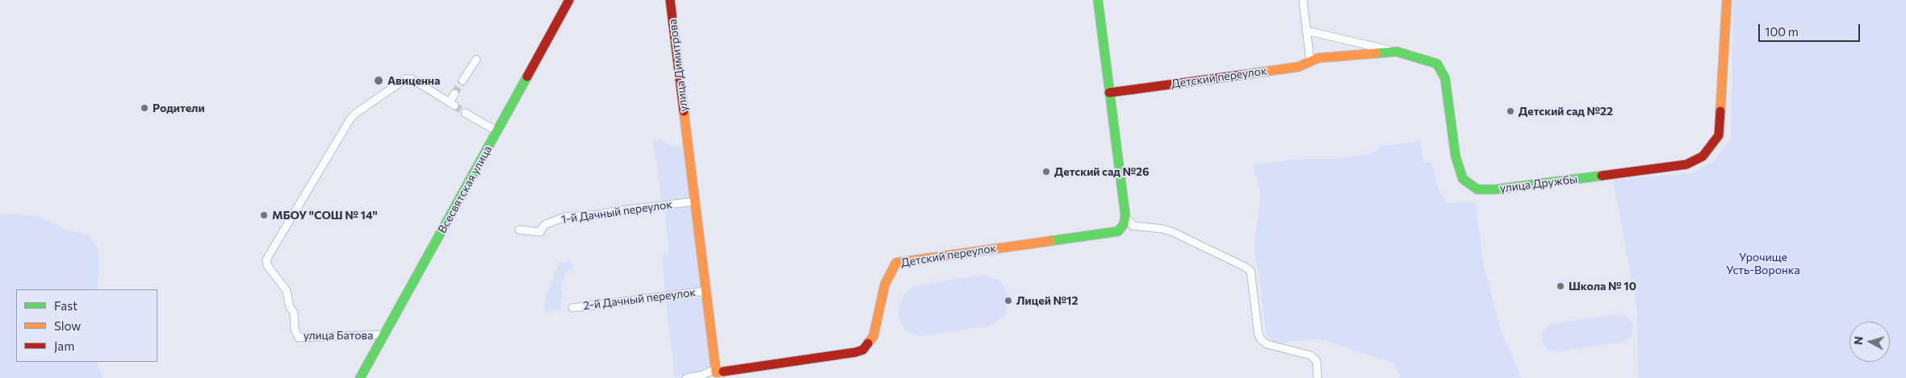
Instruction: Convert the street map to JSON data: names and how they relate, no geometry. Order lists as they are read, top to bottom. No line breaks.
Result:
{"streets":{"street":["улица Димитрова","Детский переулок","улица Дружбы","Всесвятская улица","1-й Дачный переулок","2-й Дачный переулок","улица Батова"]},"crossings":[["улица Димитрова","1-й Дачный переулок"],["Детский переулок","улица Дружбы"],["Всесвятская улица","улица Батова"]],"parks":["Урочище Усть-Воронка"],"places":["Авиценна","Родители","Детский сад №22","Детский сад №26","МБОУ \"СОШ № 14\"","Школа № 10","Лицей №12"],"legend":["Fast","Slow","Jam"],"scale_bar":"100 m","north":"left"}
